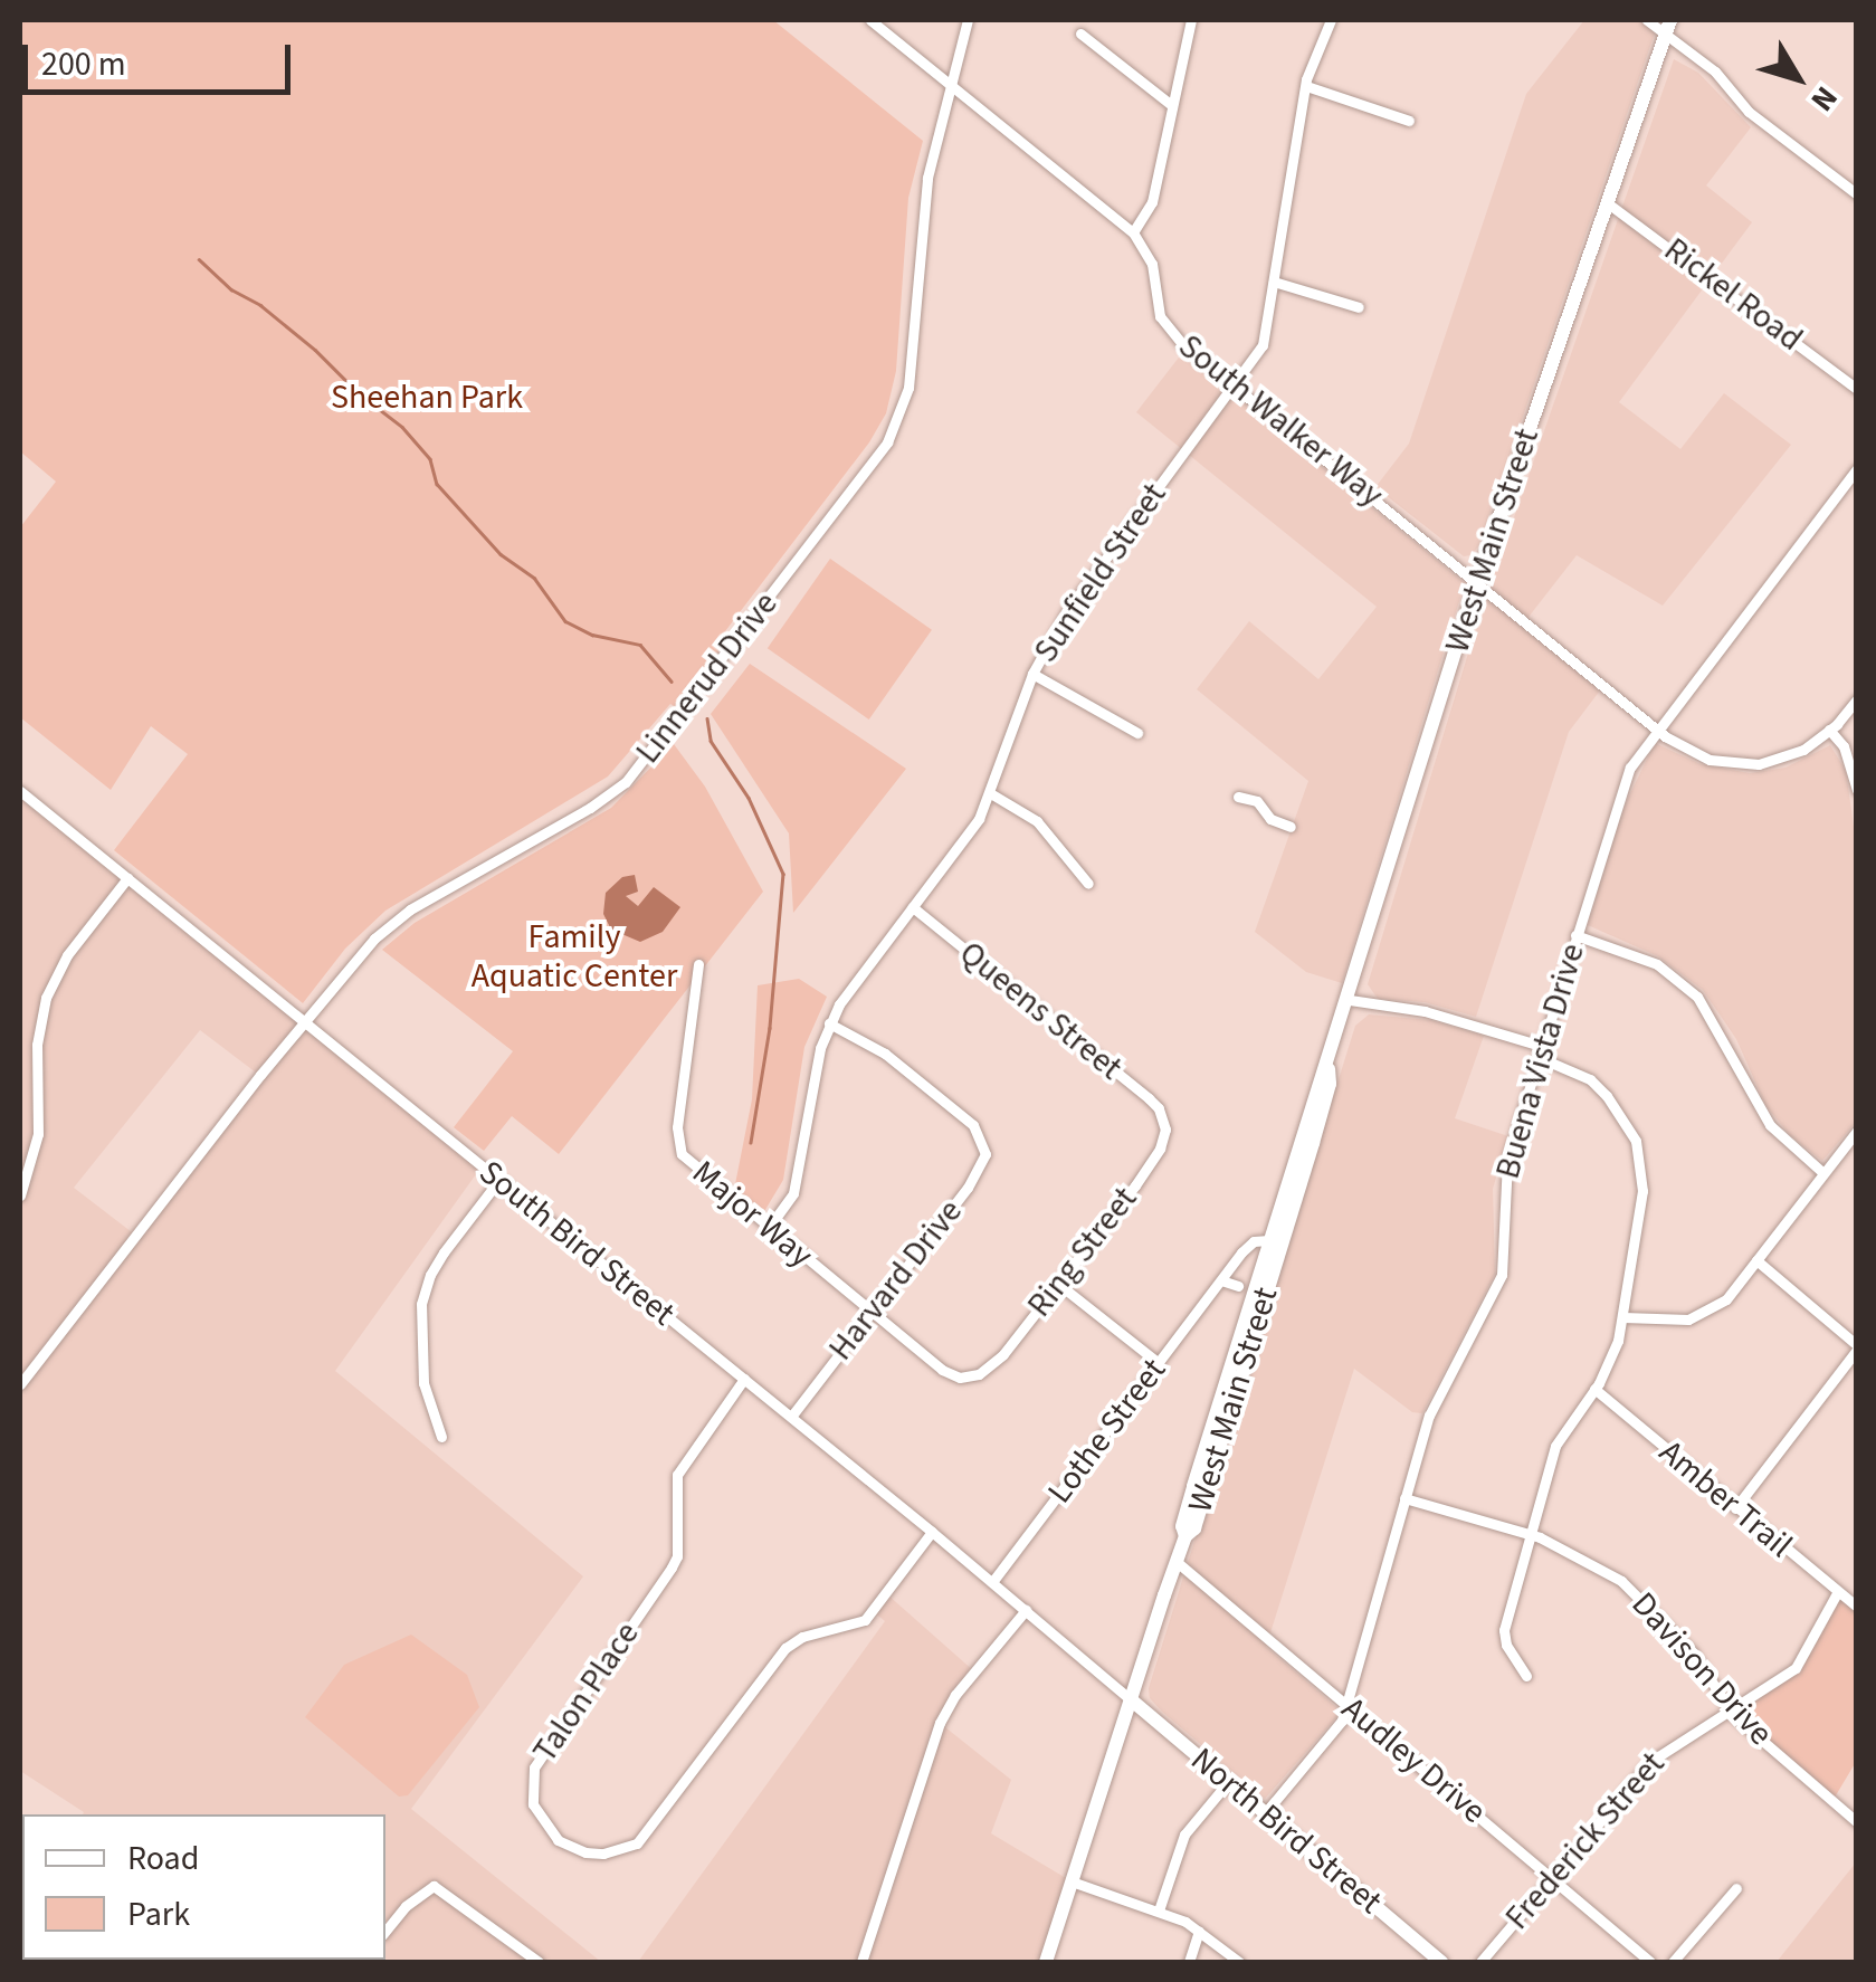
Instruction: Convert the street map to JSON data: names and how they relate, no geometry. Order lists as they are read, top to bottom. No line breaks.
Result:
{"streets":{"main road":["West Main Street","North Bird Street"],"street":["Rickel Road","South Walker Way","Sunfield Street","Linnerud Drive","Queens Street","Buena Vista Drive","Major Way","South Bird Street","Ring Street","Harvard Drive","Lothe Street","Amber Trail","Davison Drive","Talon Place","Audley Drive","Frederick Street"]},"crossings":[["Rickel Road","West Main Street"],["South Walker Way","West Main Street"],["South Walker Way","Sunfield Street"],["South Walker Way","Linnerud Drive"],["South Walker Way","Buena Vista Drive"],["West Main Street","South Bird Street"],["West Main Street","Lothe Street"],["West Main Street","Audley Drive"],["West Main Street","North Bird Street"],["Sunfield Street","Queens Street"],["Sunfield Street","Major Way"],["Sunfield Street","Harvard Drive"],["Linnerud Drive","South Bird Street"],["Queens Street","Ring Street"],["Buena Vista Drive","Davison Drive"],["Buena Vista Drive","Audley Drive"],["Buena Vista Drive","North Bird Street"],["Major Way","Ring Street"],["Major Way","Harvard Drive"],["South Bird Street","Harvard Drive"],["South Bird Street","Lothe Street"],["South Bird Street","Talon Place"],["South Bird Street","North Bird Street"],["Amber Trail","Frederick Street"],["Davison Drive","Frederick Street"],["Audley Drive","Frederick Street"]],"parks":["Sheehan Park","Family Aquatic Center"],"legend":["Road","Park"],"scale_bar":"200 m","north":"bottom right"}
